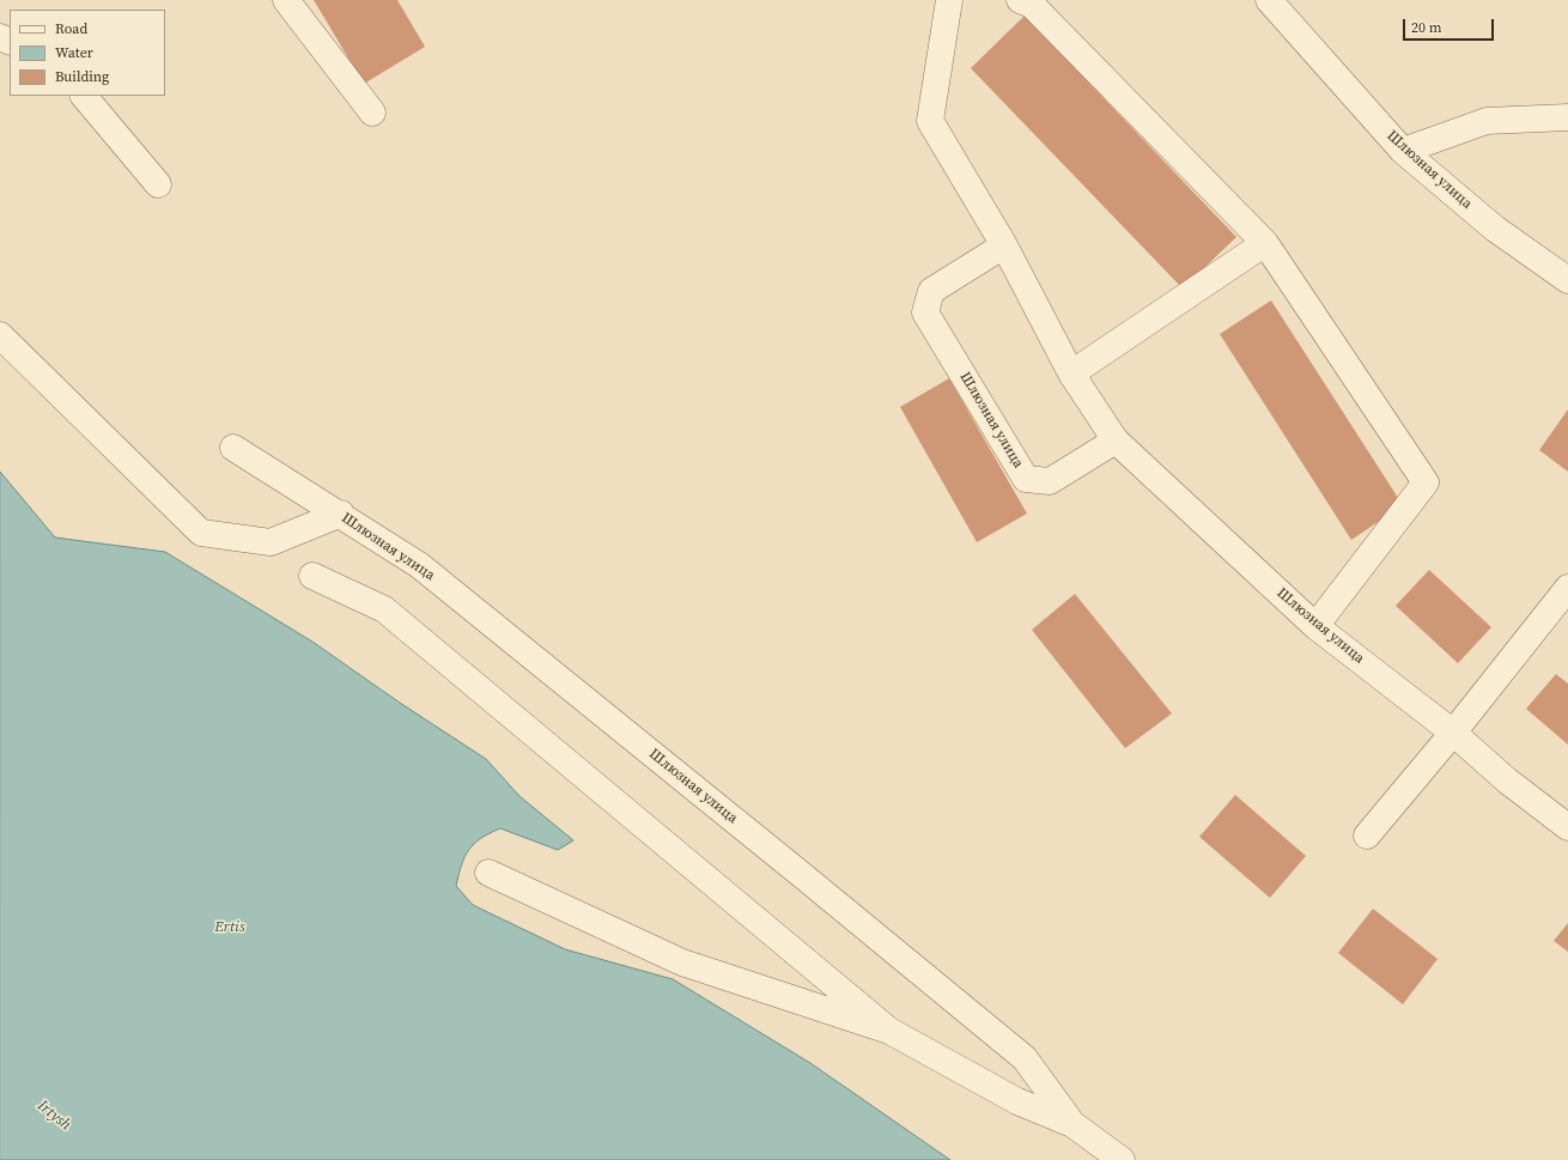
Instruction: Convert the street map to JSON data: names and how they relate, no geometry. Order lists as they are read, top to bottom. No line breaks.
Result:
{"streets":{"street":["Шлюзная улица"]},"water":["Ertis","Irtysh"],"legend":["Road","Water","Building"],"scale_bar":"20 m"}
